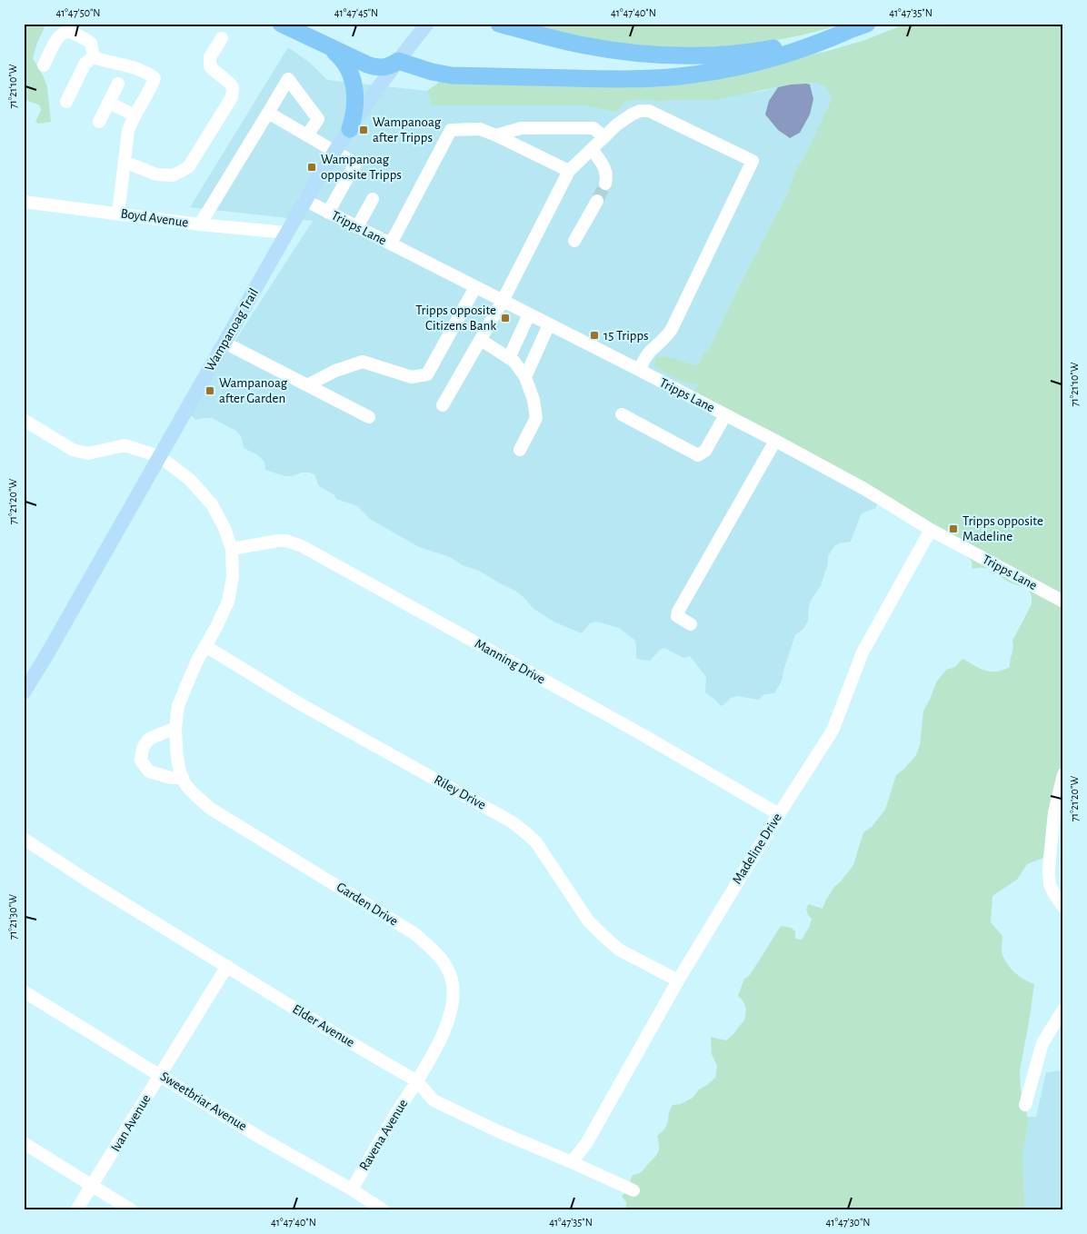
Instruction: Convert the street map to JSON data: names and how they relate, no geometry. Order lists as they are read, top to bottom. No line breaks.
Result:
{"streets":{"main road":["Wampanoag Trail"],"street":["Boyd Avenue","Tripps Lane","Manning Drive","Riley Drive","Madeline Drive","Garden Drive","Elder Avenue","Sweetbriar Avenue","Ivan Avenue","Ravena Avenue"]},"crossings":[["Boyd Avenue","Wampanoag Trail"],["Tripps Lane","Wampanoag Trail"],["Tripps Lane","Madeline Drive"],["Wampanoag Trail","Garden Drive"],["Manning Drive","Madeline Drive"],["Manning Drive","Garden Drive"],["Riley Drive","Madeline Drive"],["Riley Drive","Garden Drive"],["Madeline Drive","Elder Avenue"],["Garden Drive","Elder Avenue"],["Garden Drive","Ravena Avenue"],["Elder Avenue","Ivan Avenue"],["Elder Avenue","Ravena Avenue"],["Sweetbriar Avenue","Ivan Avenue"],["Sweetbriar Avenue","Ravena Avenue"]],"places":{"transit":["Wampanoag after Tripps","Wampanoag opposite Tripps","Tripps opposite Citizens Bank","15 Tripps","Wampanoag after Garden","Tripps opposite Madeline"]},"coordinates":["41°47'50\"N","41°47'45\"N","41°47'40\"N","41°47'35\"N","71°21'10\"W","71°21'20\"W","71°21'30\"W","41°47'30\"N"]}
